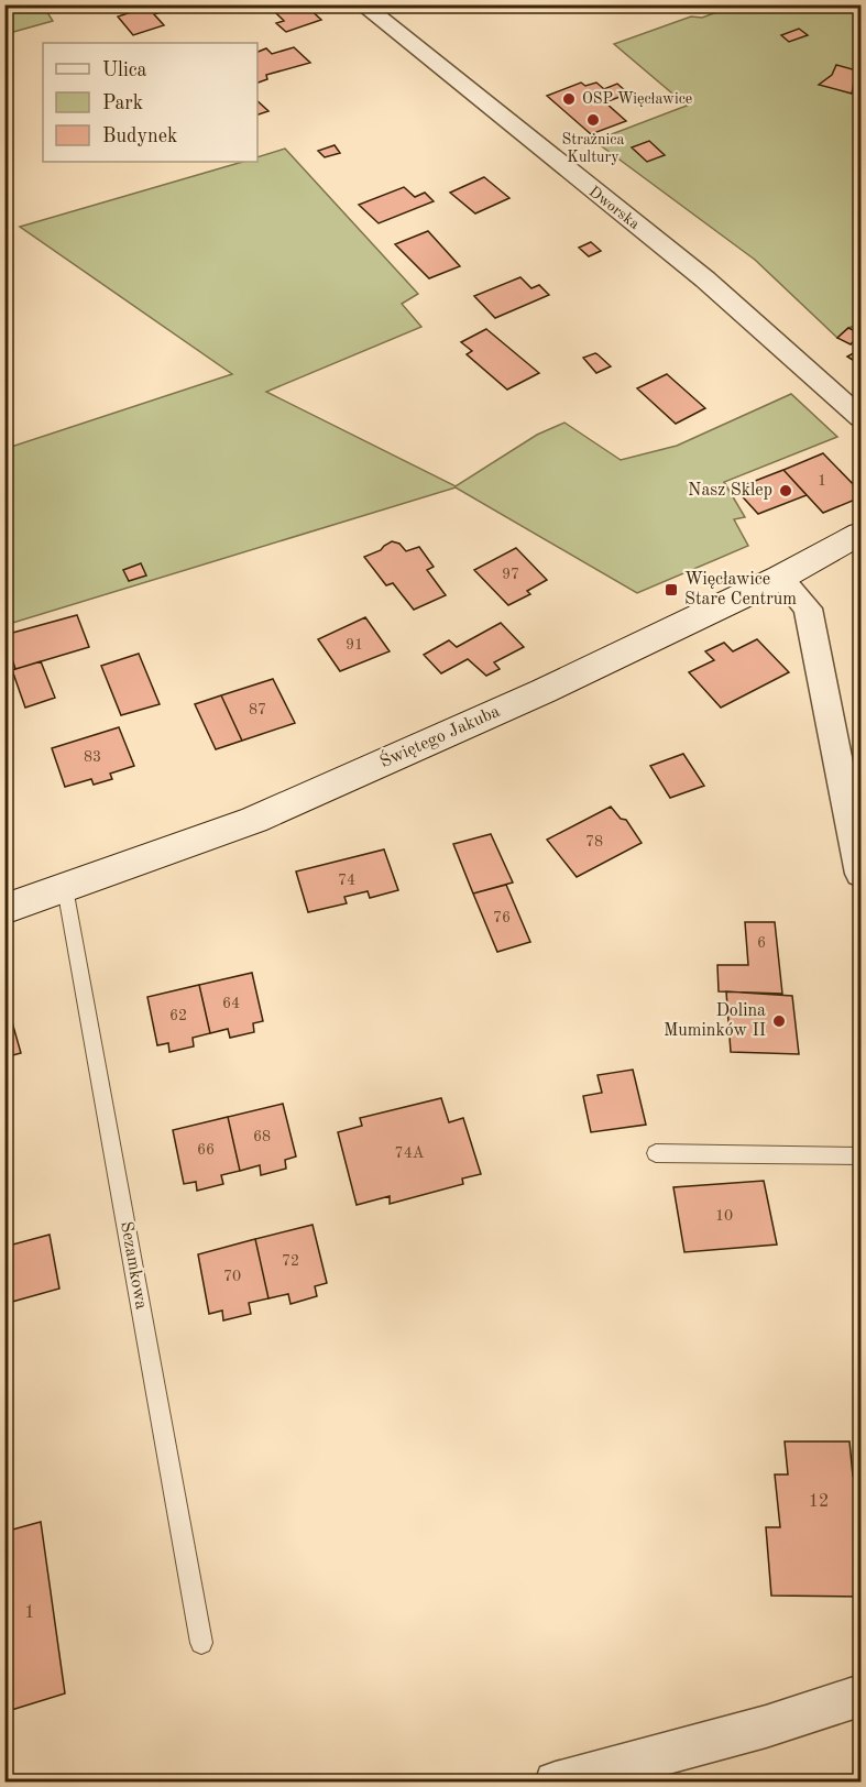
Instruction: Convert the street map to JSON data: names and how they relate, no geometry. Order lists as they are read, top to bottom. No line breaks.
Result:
{"streets":{"street":["Dworska","Świętego Jakuba"],"lane":["Sezamkowa"]},"crossings":[["Świętego Jakuba","Sezamkowa"]],"places":{"other":["OSP Więcławice","Strażnica Kultury","Nasz Sklep","Dolina Muminków II"],"transit":["Więcławice Stare Centrum"]},"house_numbers":["1","97","91","87","83","78","74","76","6","64","62","68","66","74A","10","72","70","12","1"],"legend":["Ulica","Park","Budynek"]}
